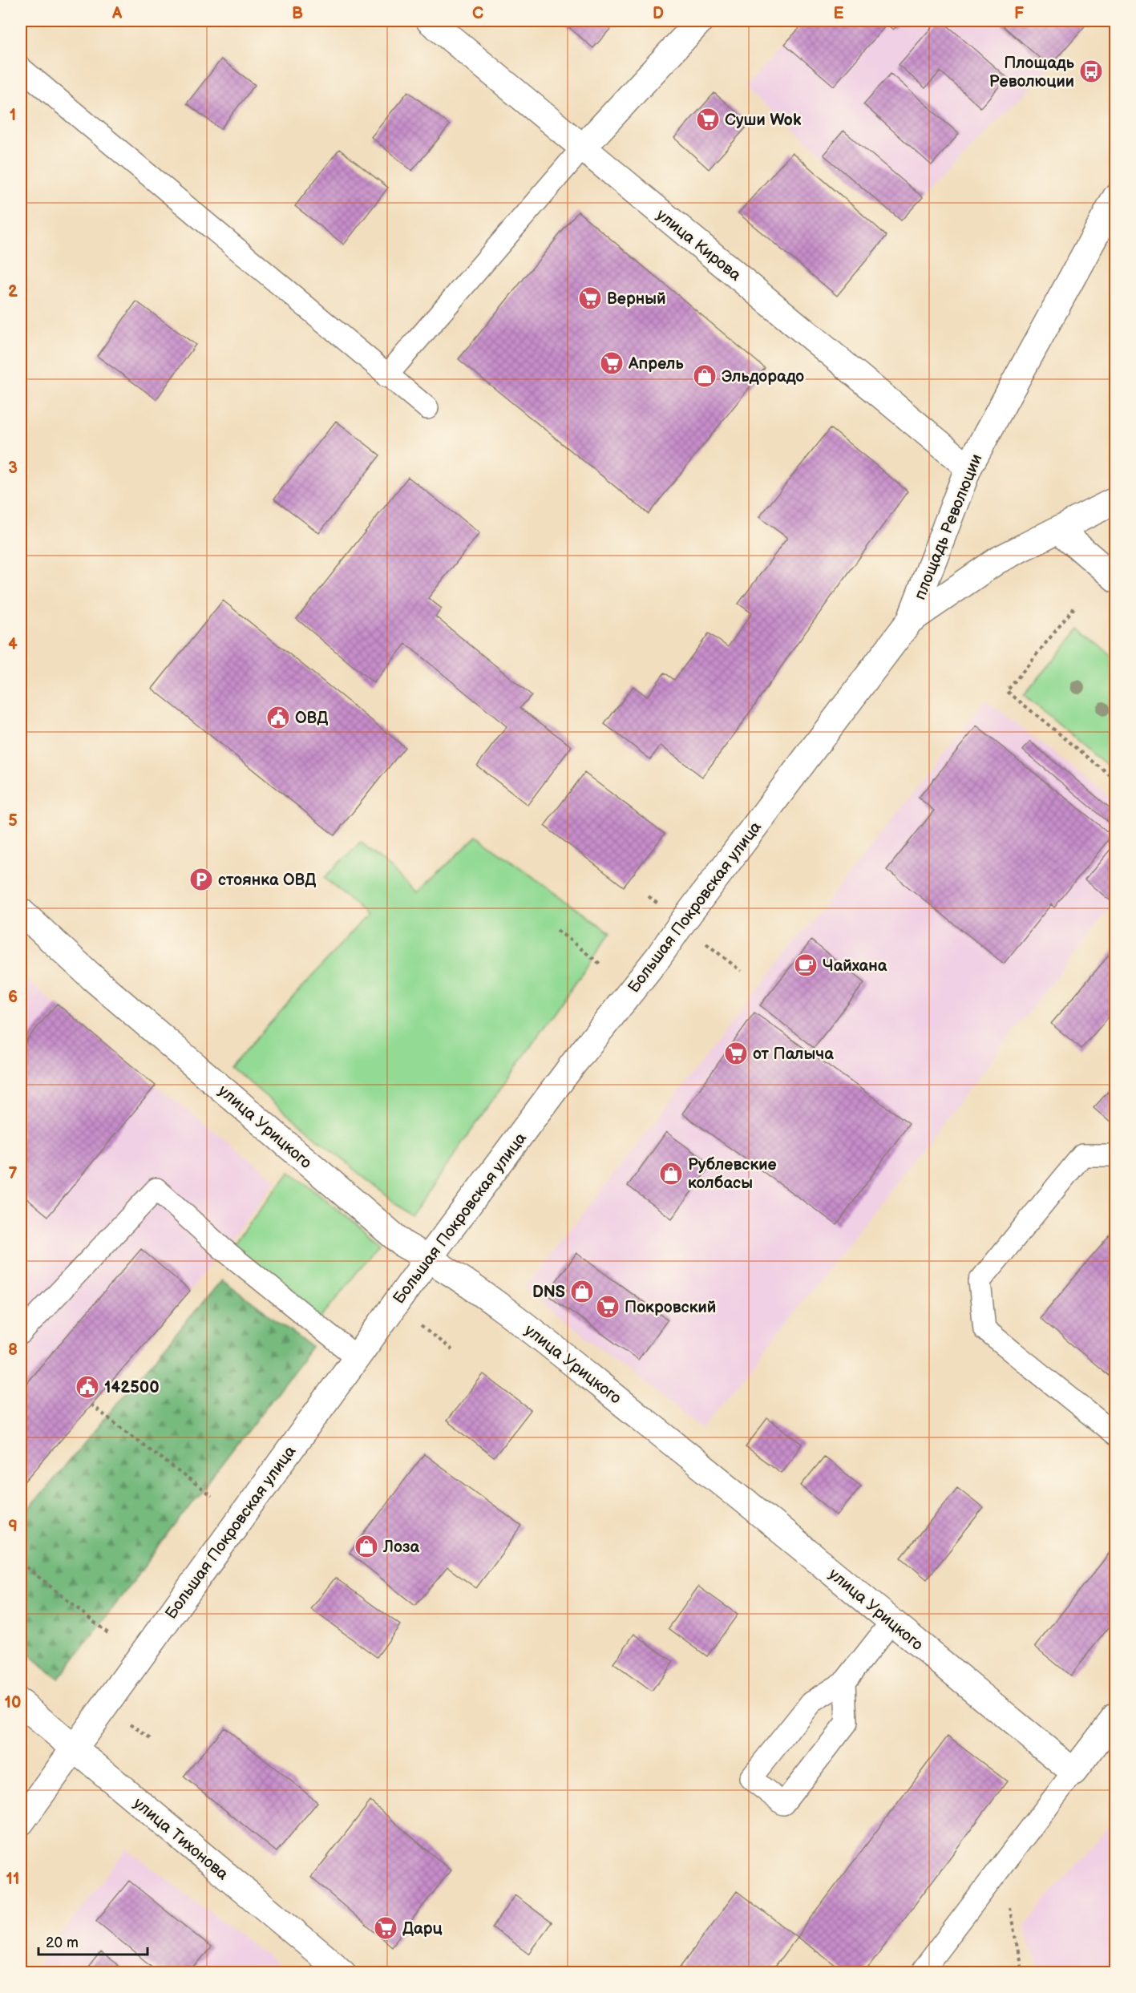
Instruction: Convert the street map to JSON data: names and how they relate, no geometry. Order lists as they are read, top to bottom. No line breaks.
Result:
{"streets":{"street":["улица Кирова","площадь Революции","Большая Покровская улица","улица Урицкого","улица Тихонова"]},"crossings":[["улица Кирова","площадь Революции"],["площадь Революции","Большая Покровская улица"],["Большая Покровская улица","улица Урицкого"],["Большая Покровская улица","улица Тихонова"]],"places":{"bus stop":["Площадь Революции"],"supermarket":["Суши Wok","Верный","Апрель","от Палыча","Покровский","Дарц"],"shop":["Эльдорадо","Рублевские колбасы","DNS","Лоза"],"public building":["ОВД","142500"],"parking":["стоянка ОВД"],"cafe":["Чайхана"]},"scale_bar":"20 m","grid":{"columns":["A","B","C","D","E","F"],"rows":["1","2","3","4","5","6","7","8","9","10","11"]}}
